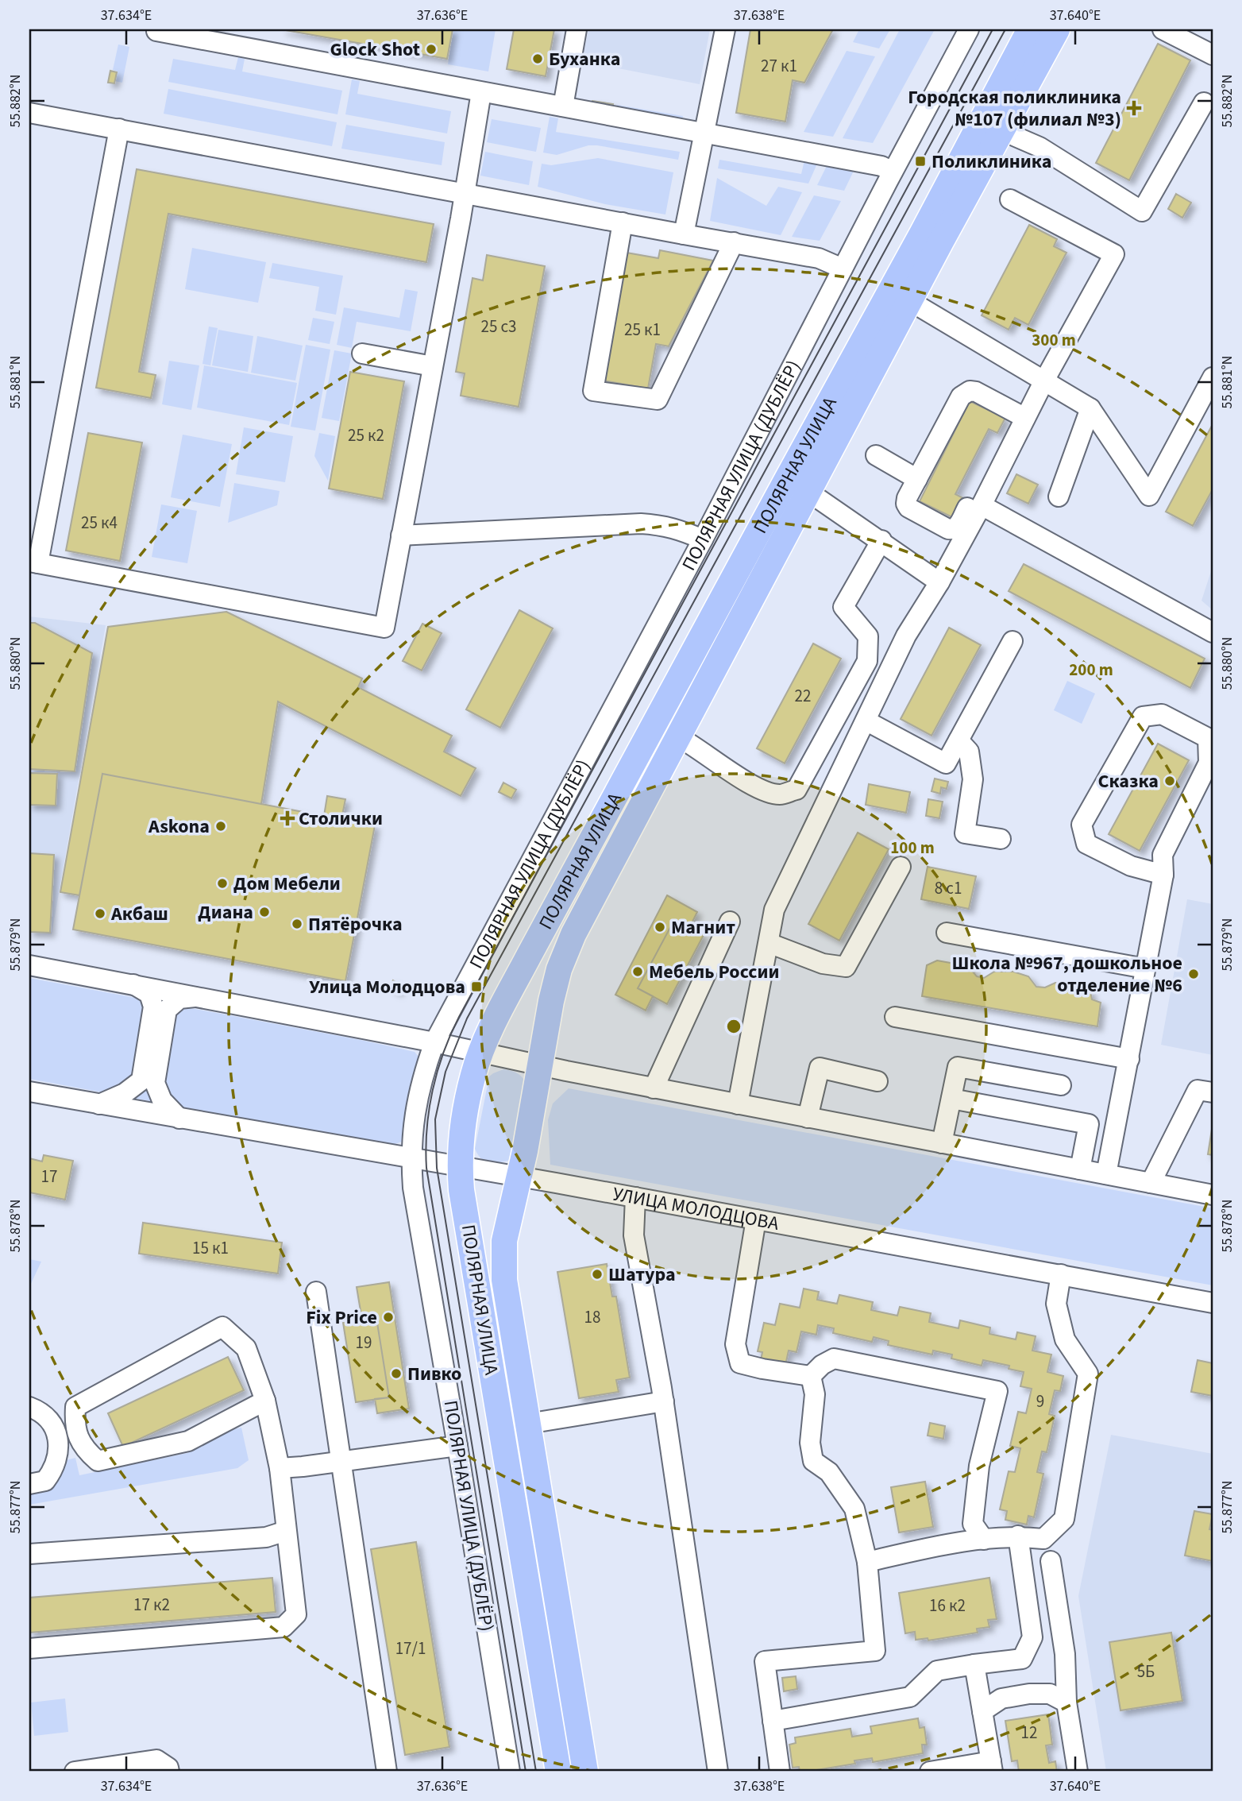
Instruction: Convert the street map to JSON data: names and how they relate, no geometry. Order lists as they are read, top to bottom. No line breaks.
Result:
{"streets":{"main road":["ПОЛЯРНАЯ УЛИЦА"],"street":["ПОЛЯРНАЯ УЛИЦА (ДУБЛЁР)","УЛИЦА МОЛОДЦОВА"]},"crossings":[["ПОЛЯРНАЯ УЛИЦА","УЛИЦА МОЛОДЦОВА"],["ПОЛЯРНАЯ УЛИЦА (ДУБЛЁР)","УЛИЦА МОЛОДЦОВА"]],"places":{"other":["Glock Shot","Буханка","Сказка","Askona","Дом Мебели","Диана","Акбаш","Пятёрочка","Магнит","Мебель России","Школа №967, дошкольное отделение №6","Шатура","Fix Price","Пивко"],"health":["Городская поликлиника №107 (филиал №3)","Столички"],"transit":["Поликлиника","Улица Молодцова"]},"house_numbers":["27 к1","25 с3","25 к1","25 к2","25 к4","22","8 с1","17","15 к1","18","19","9","17 к2","16 к2","17/1","5Б","12"],"coordinates":["37.634°E","37.636°E","37.638°E","37.640°E","55.882°N","55.881°N","55.880°N","55.879°N","55.878°N","55.877°N"],"rings":["300 m","200 m","100 m"]}
